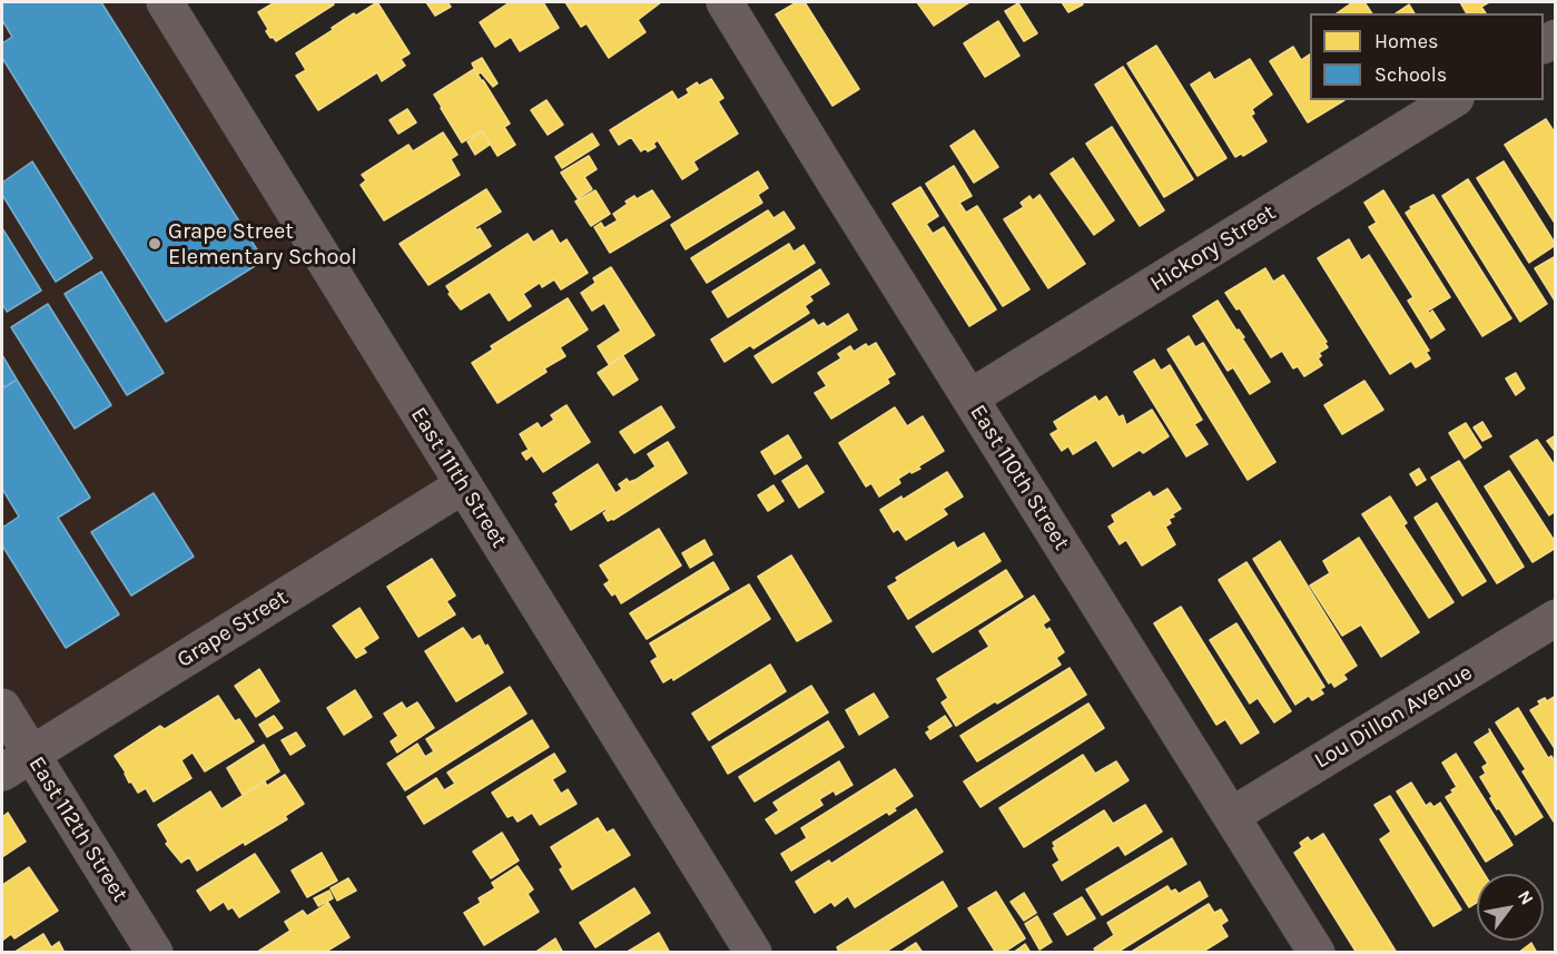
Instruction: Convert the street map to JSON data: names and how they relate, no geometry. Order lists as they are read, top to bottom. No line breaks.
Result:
{"streets":{"street":["Hickory Street","East 111th Street","East 110th Street","Grape Street","Lou Dillon Avenue","East 112th Street"]},"crossings":[["Hickory Street","East 110th Street"],["East 111th Street","Grape Street"],["East 110th Street","Lou Dillon Avenue"],["Grape Street","East 112th Street"]],"places":["Grape Street Elementary School"],"legend":["Homes","Schools"],"north":"top right"}
